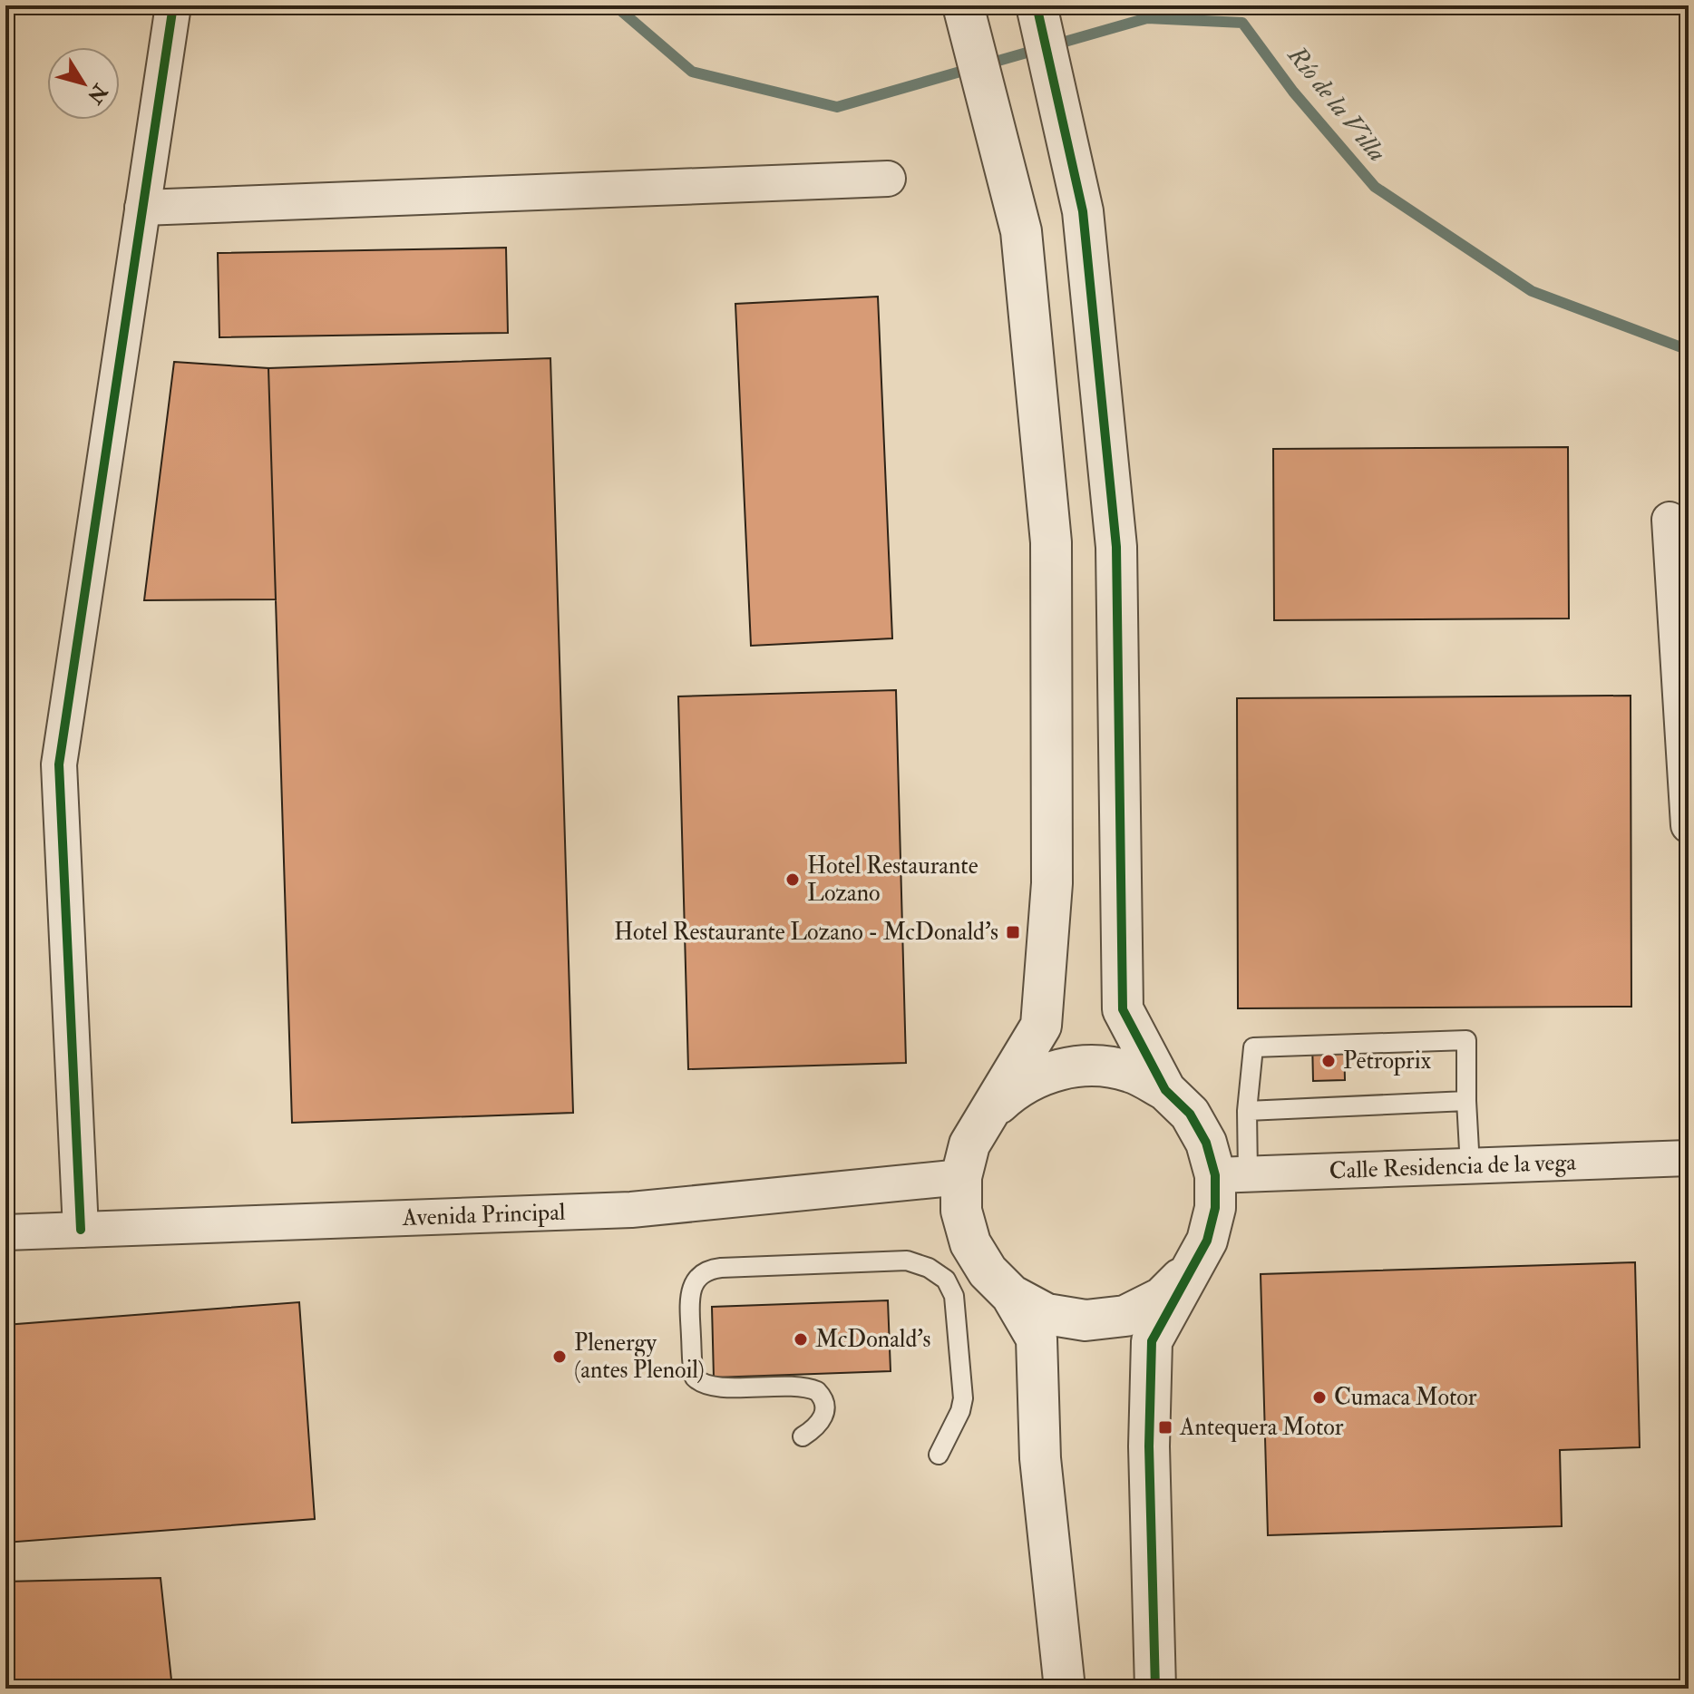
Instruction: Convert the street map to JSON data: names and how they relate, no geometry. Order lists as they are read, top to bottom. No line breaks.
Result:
{"streets":{"street":["Calle Residencia de la vega","Avenida Principal"]},"crossings":[["Calle Residencia de la vega","Avenida Principal"]],"water":["Río de la Villa"],"places":{"other":["Hotel Restaurante Lozano","Petroprix","McDonald's","Plenergy (antes Plenoil)","Cumaca Motor"],"transit":["Hotel Restaurante Lozano - McDonald's","Antequera Motor"]},"north":"bottom right"}
